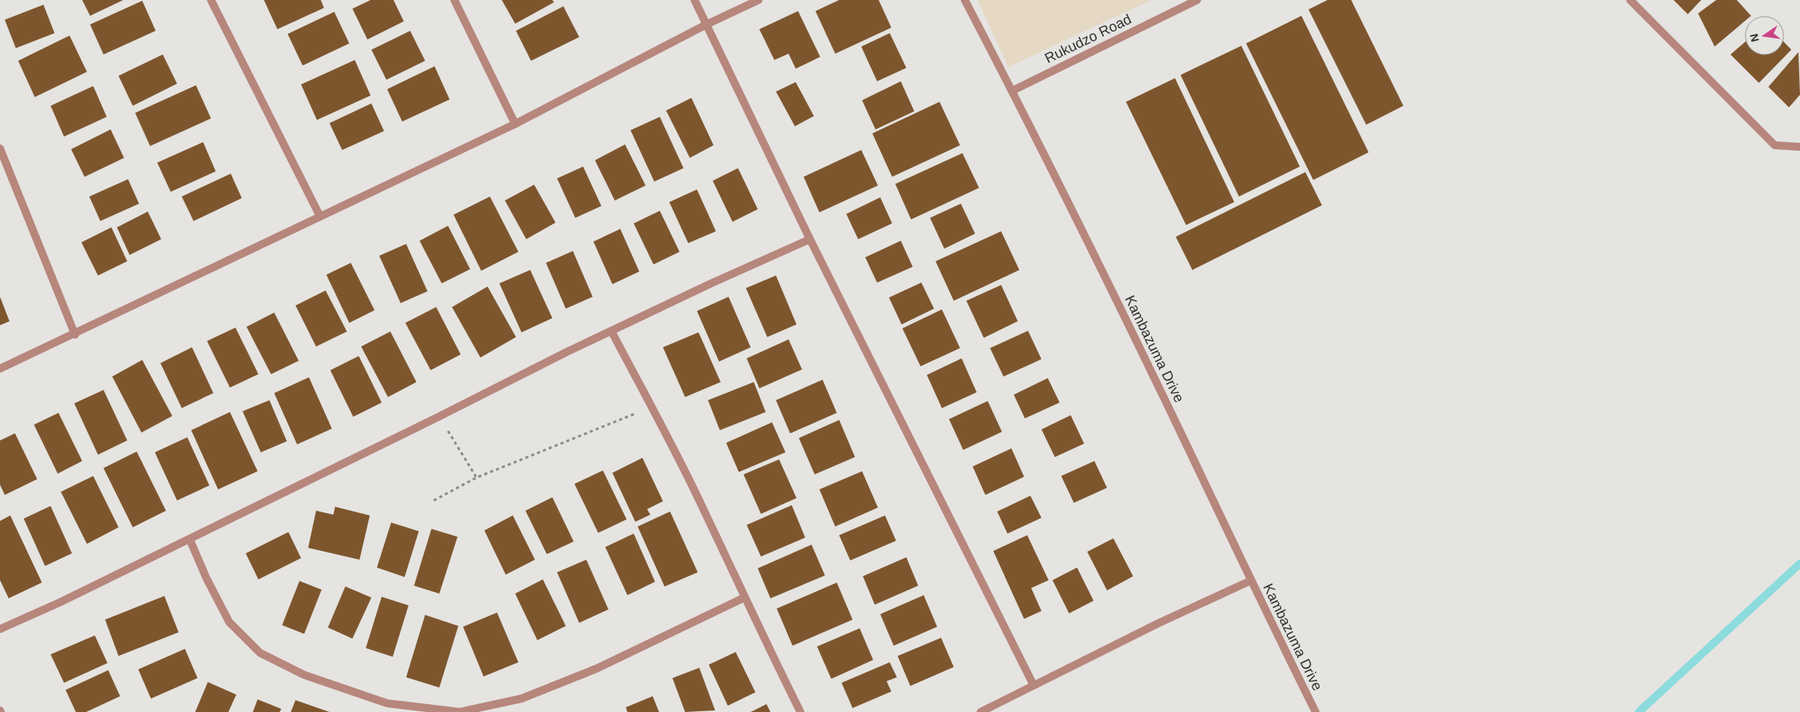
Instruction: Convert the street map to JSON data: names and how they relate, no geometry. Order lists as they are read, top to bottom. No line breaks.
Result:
{"streets":{"street":["Rukudzo Road","Kambazuma Drive"]},"crossings":[["Rukudzo Road","Kambazuma Drive"]],"north":"left"}
